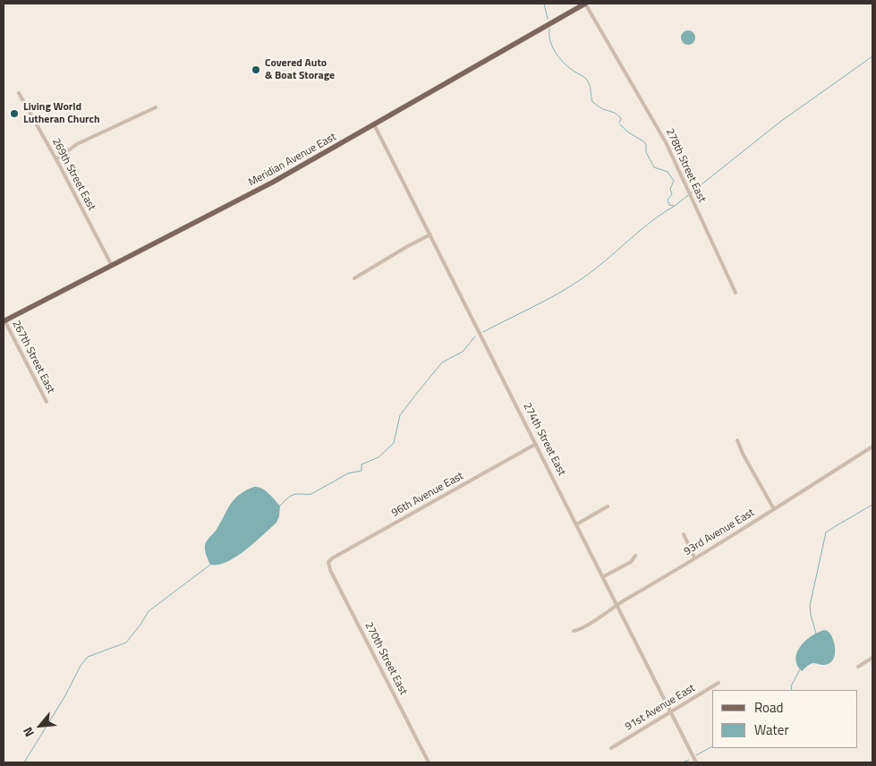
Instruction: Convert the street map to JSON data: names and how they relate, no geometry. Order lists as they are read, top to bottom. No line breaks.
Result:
{"streets":{"main road":["Meridian Avenue East"],"street":["278th Street East","269th Street East","267th Street East","274th Street East","96th Avenue East","93rd Avenue East","270th Street East","91st Avenue East"]},"crossings":[["Meridian Avenue East","278th Street East"],["Meridian Avenue East","269th Street East"],["Meridian Avenue East","267th Street East"],["Meridian Avenue East","274th Street East"],["274th Street East","96th Avenue East"],["274th Street East","93rd Avenue East"],["274th Street East","91st Avenue East"],["96th Avenue East","270th Street East"]],"places":["Covered Auto & Boat Storage","Living World Lutheran Church"],"legend":["Road","Water"],"north":"bottom left"}
